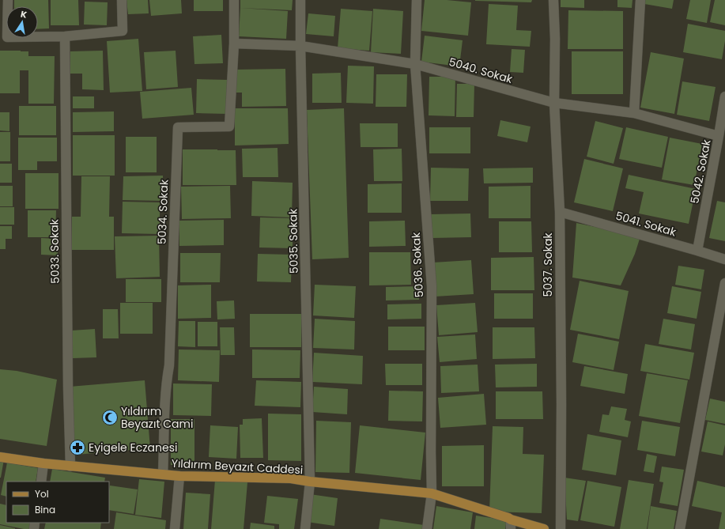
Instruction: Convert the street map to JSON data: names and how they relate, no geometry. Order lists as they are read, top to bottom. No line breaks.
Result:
{"streets":{"main road":["Yıldırım Beyazıt Caddesi"],"street":["5040. Sokak","5042. Sokak","5034. Sokak","5041. Sokak","5035. Sokak","5033. Sokak","5036. Sokak","5037. Sokak"]},"crossings":[["5040. Sokak","5042. Sokak"],["5040. Sokak","5034. Sokak"],["5040. Sokak","5035. Sokak"],["5040. Sokak","5036. Sokak"],["5040. Sokak","5037. Sokak"],["5042. Sokak","5041. Sokak"],["5034. Sokak","Yıldırım Beyazıt Caddesi"],["5041. Sokak","5037. Sokak"],["5035. Sokak","Yıldırım Beyazıt Caddesi"],["5033. Sokak","Yıldırım Beyazıt Caddesi"],["5036. Sokak","Yıldırım Beyazıt Caddesi"]],"places":{"mosque":["Yıldırım Beyazıt Cami"],"pharmacy":["Eyigele Eczanesi"]},"legend":["Yol","Bina"],"north":"top"}
